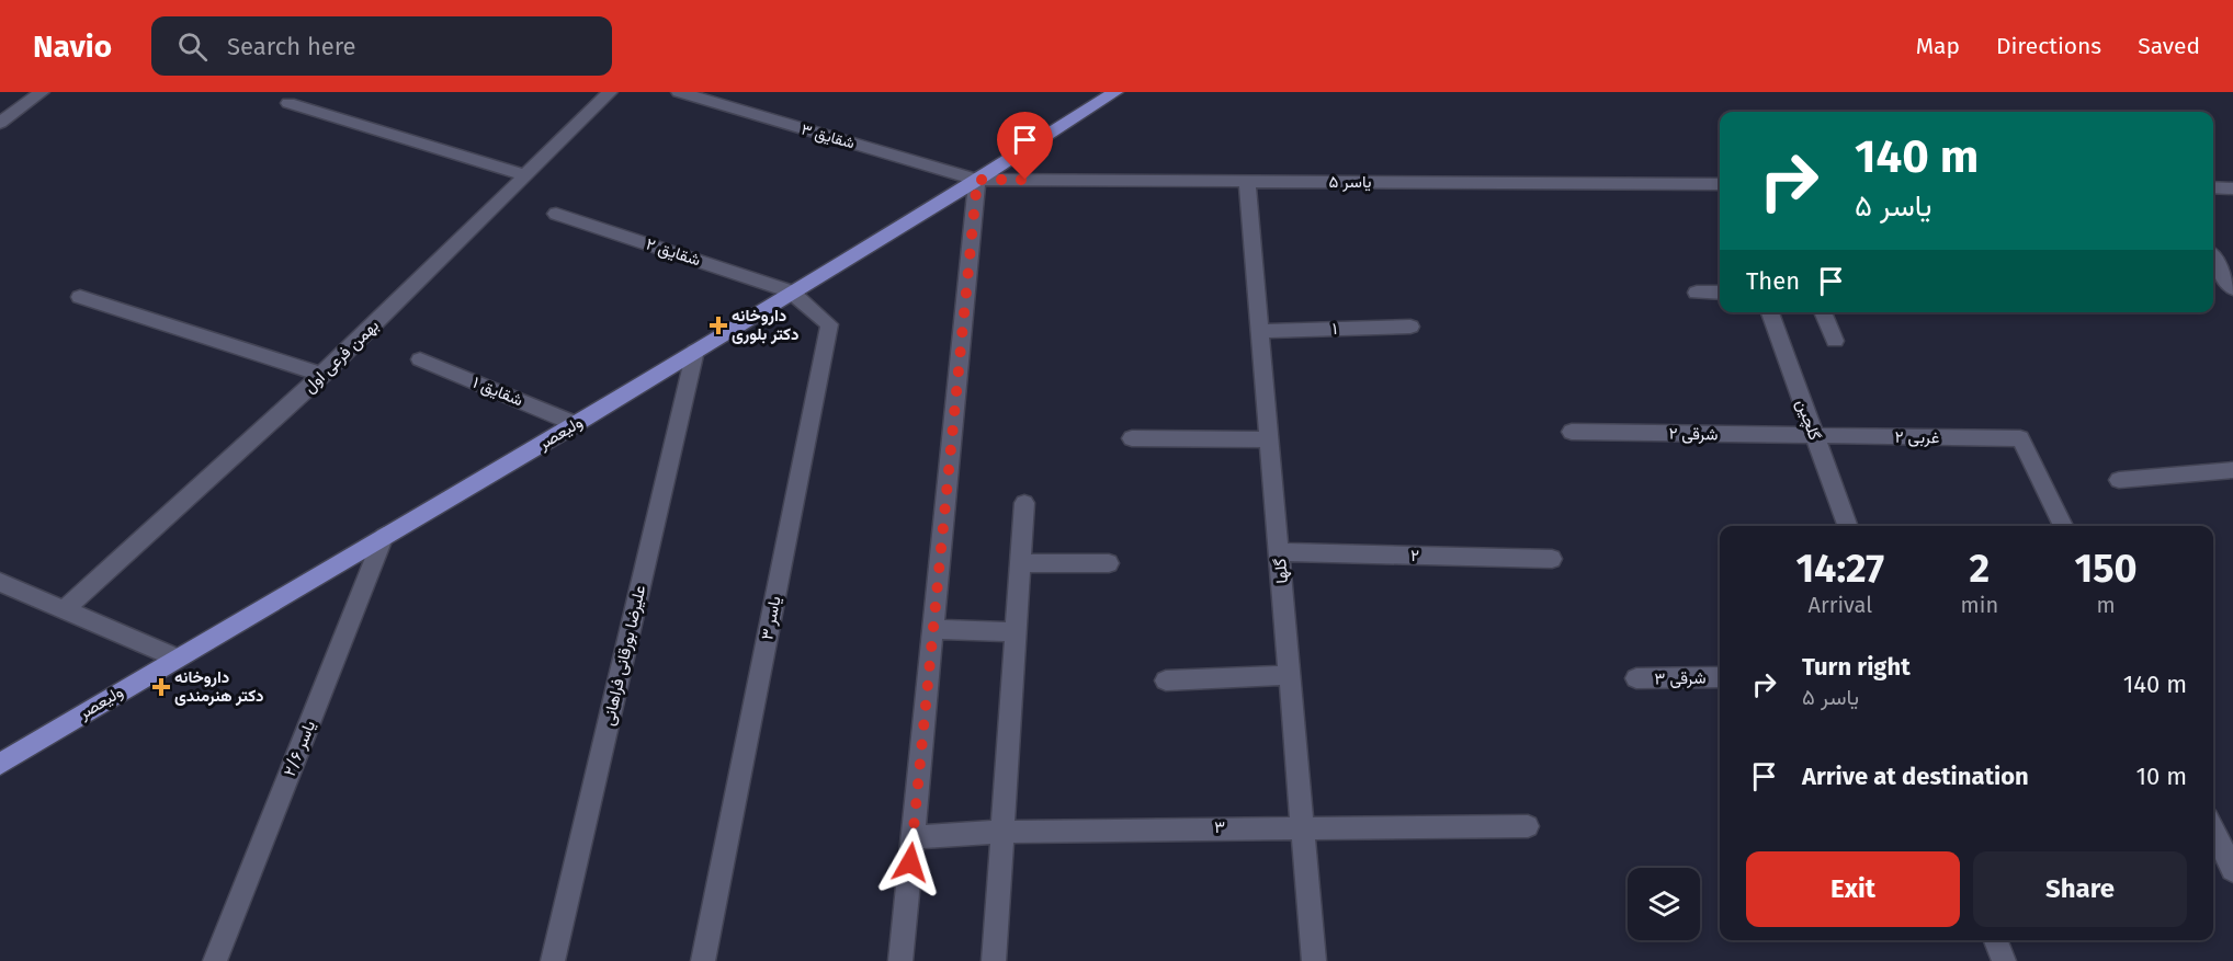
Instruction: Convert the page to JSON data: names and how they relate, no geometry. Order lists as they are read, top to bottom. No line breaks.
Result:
{"streets":{"main road":["ولیعصر"],"street":["شقایق ۳","یاسر ۵","شقایق ۲","۱","بهمن فرعی اول","شقایق ۱","گلچین","۲ شرقی","۲ غربی","۲","گلها","یاسر ۳","علیرضا بورقانی فراهانی","۳ شرقی","یاسر ۲/۶","۳"]},"crossings":[["شقایق ۳","یاسر ۵"],["شقایق ۳","ولیعصر"],["یاسر ۵","ولیعصر"],["یاسر ۵","گلها"],["شقایق ۲","ولیعصر"],["شقایق ۲","یاسر ۳"],["۱","گلها"],["شقایق ۱","ولیعصر"],["گلچین","۲ شرقی"],["گلچین","۲ غربی"],["ولیعصر","یاسر ۳"],["ولیعصر","علیرضا بورقانی فراهانی"],["ولیعصر","یاسر ۲/۶"],["۲ شرقی","۲ غربی"],["۲","گلها"],["گلها","۳"]],"places":{"health":["داروخانه دکتر بلوری","داروخانه دکتر هنرمندی"]},"page":{"header":"Navio","search":"Search here","nav":["Map","Directions","Saved"],"turn":["140 m","یاسر ۵"],"then":"Then","eta":["14:27","Arrival","2","min","150","m"],"list":[{"name":"Turn right","note":"یاسر ۵","value":"140 m"},{"name":"Arrive at destination","value":"10 m"}],"buttons":["Exit","Share"]}}
